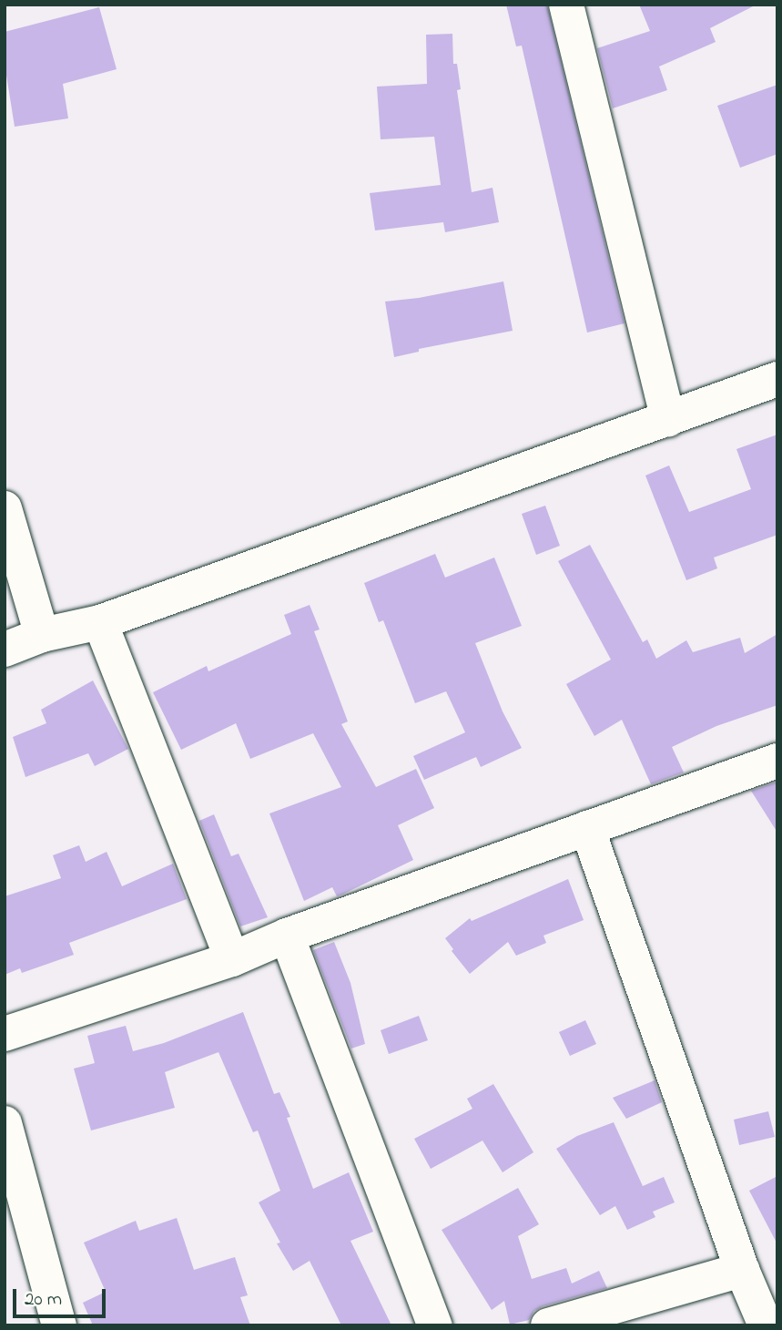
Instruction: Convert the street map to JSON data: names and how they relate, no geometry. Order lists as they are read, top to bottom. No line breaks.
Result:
{"scale_bar":"20 m"}
